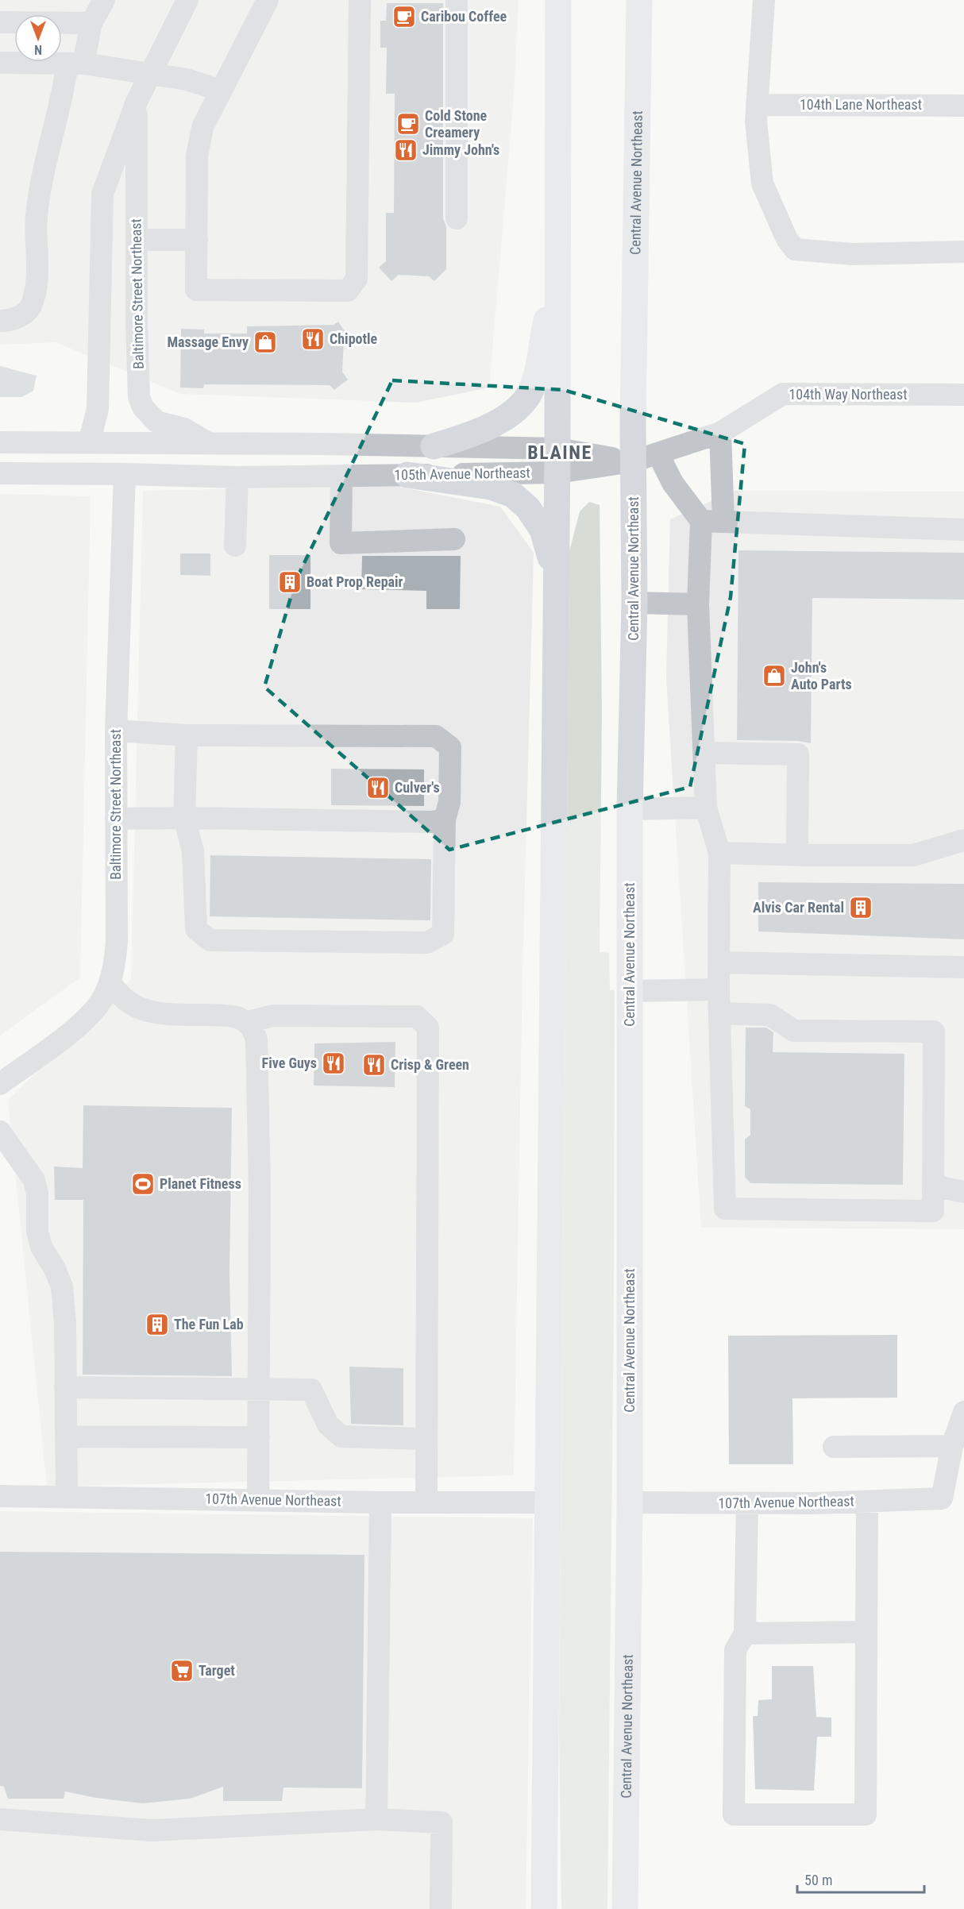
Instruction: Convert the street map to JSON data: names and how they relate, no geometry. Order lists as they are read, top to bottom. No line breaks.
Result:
{"streets":{"highway":["Central Avenue Northeast"],"street":["104th Lane Northeast","Baltimore Street Northeast","104th Way Northeast","105th Avenue Northeast","107th Avenue Northeast"]},"crossings":[["Central Avenue Northeast","104th Way Northeast"],["Central Avenue Northeast","105th Avenue Northeast"],["Central Avenue Northeast","107th Avenue Northeast"],["Baltimore Street Northeast","105th Avenue Northeast"],["104th Way Northeast","105th Avenue Northeast"]],"districts":["BLAINE"],"places":{"cafe":["Caribou Coffee","Cold Stone Creamery"],"restaurant":["Jimmy John's","Chipotle","Culver's","Five Guys","Crisp & Green"],"shop":["Massage Envy","John's Auto Parts"],"building":["Boat Prop Repair","Alvis Car Rental","The Fun Lab"],"sports":["Planet Fitness"],"supermarket":["Target"]},"scale_bar":"50 m","north":"bottom"}
